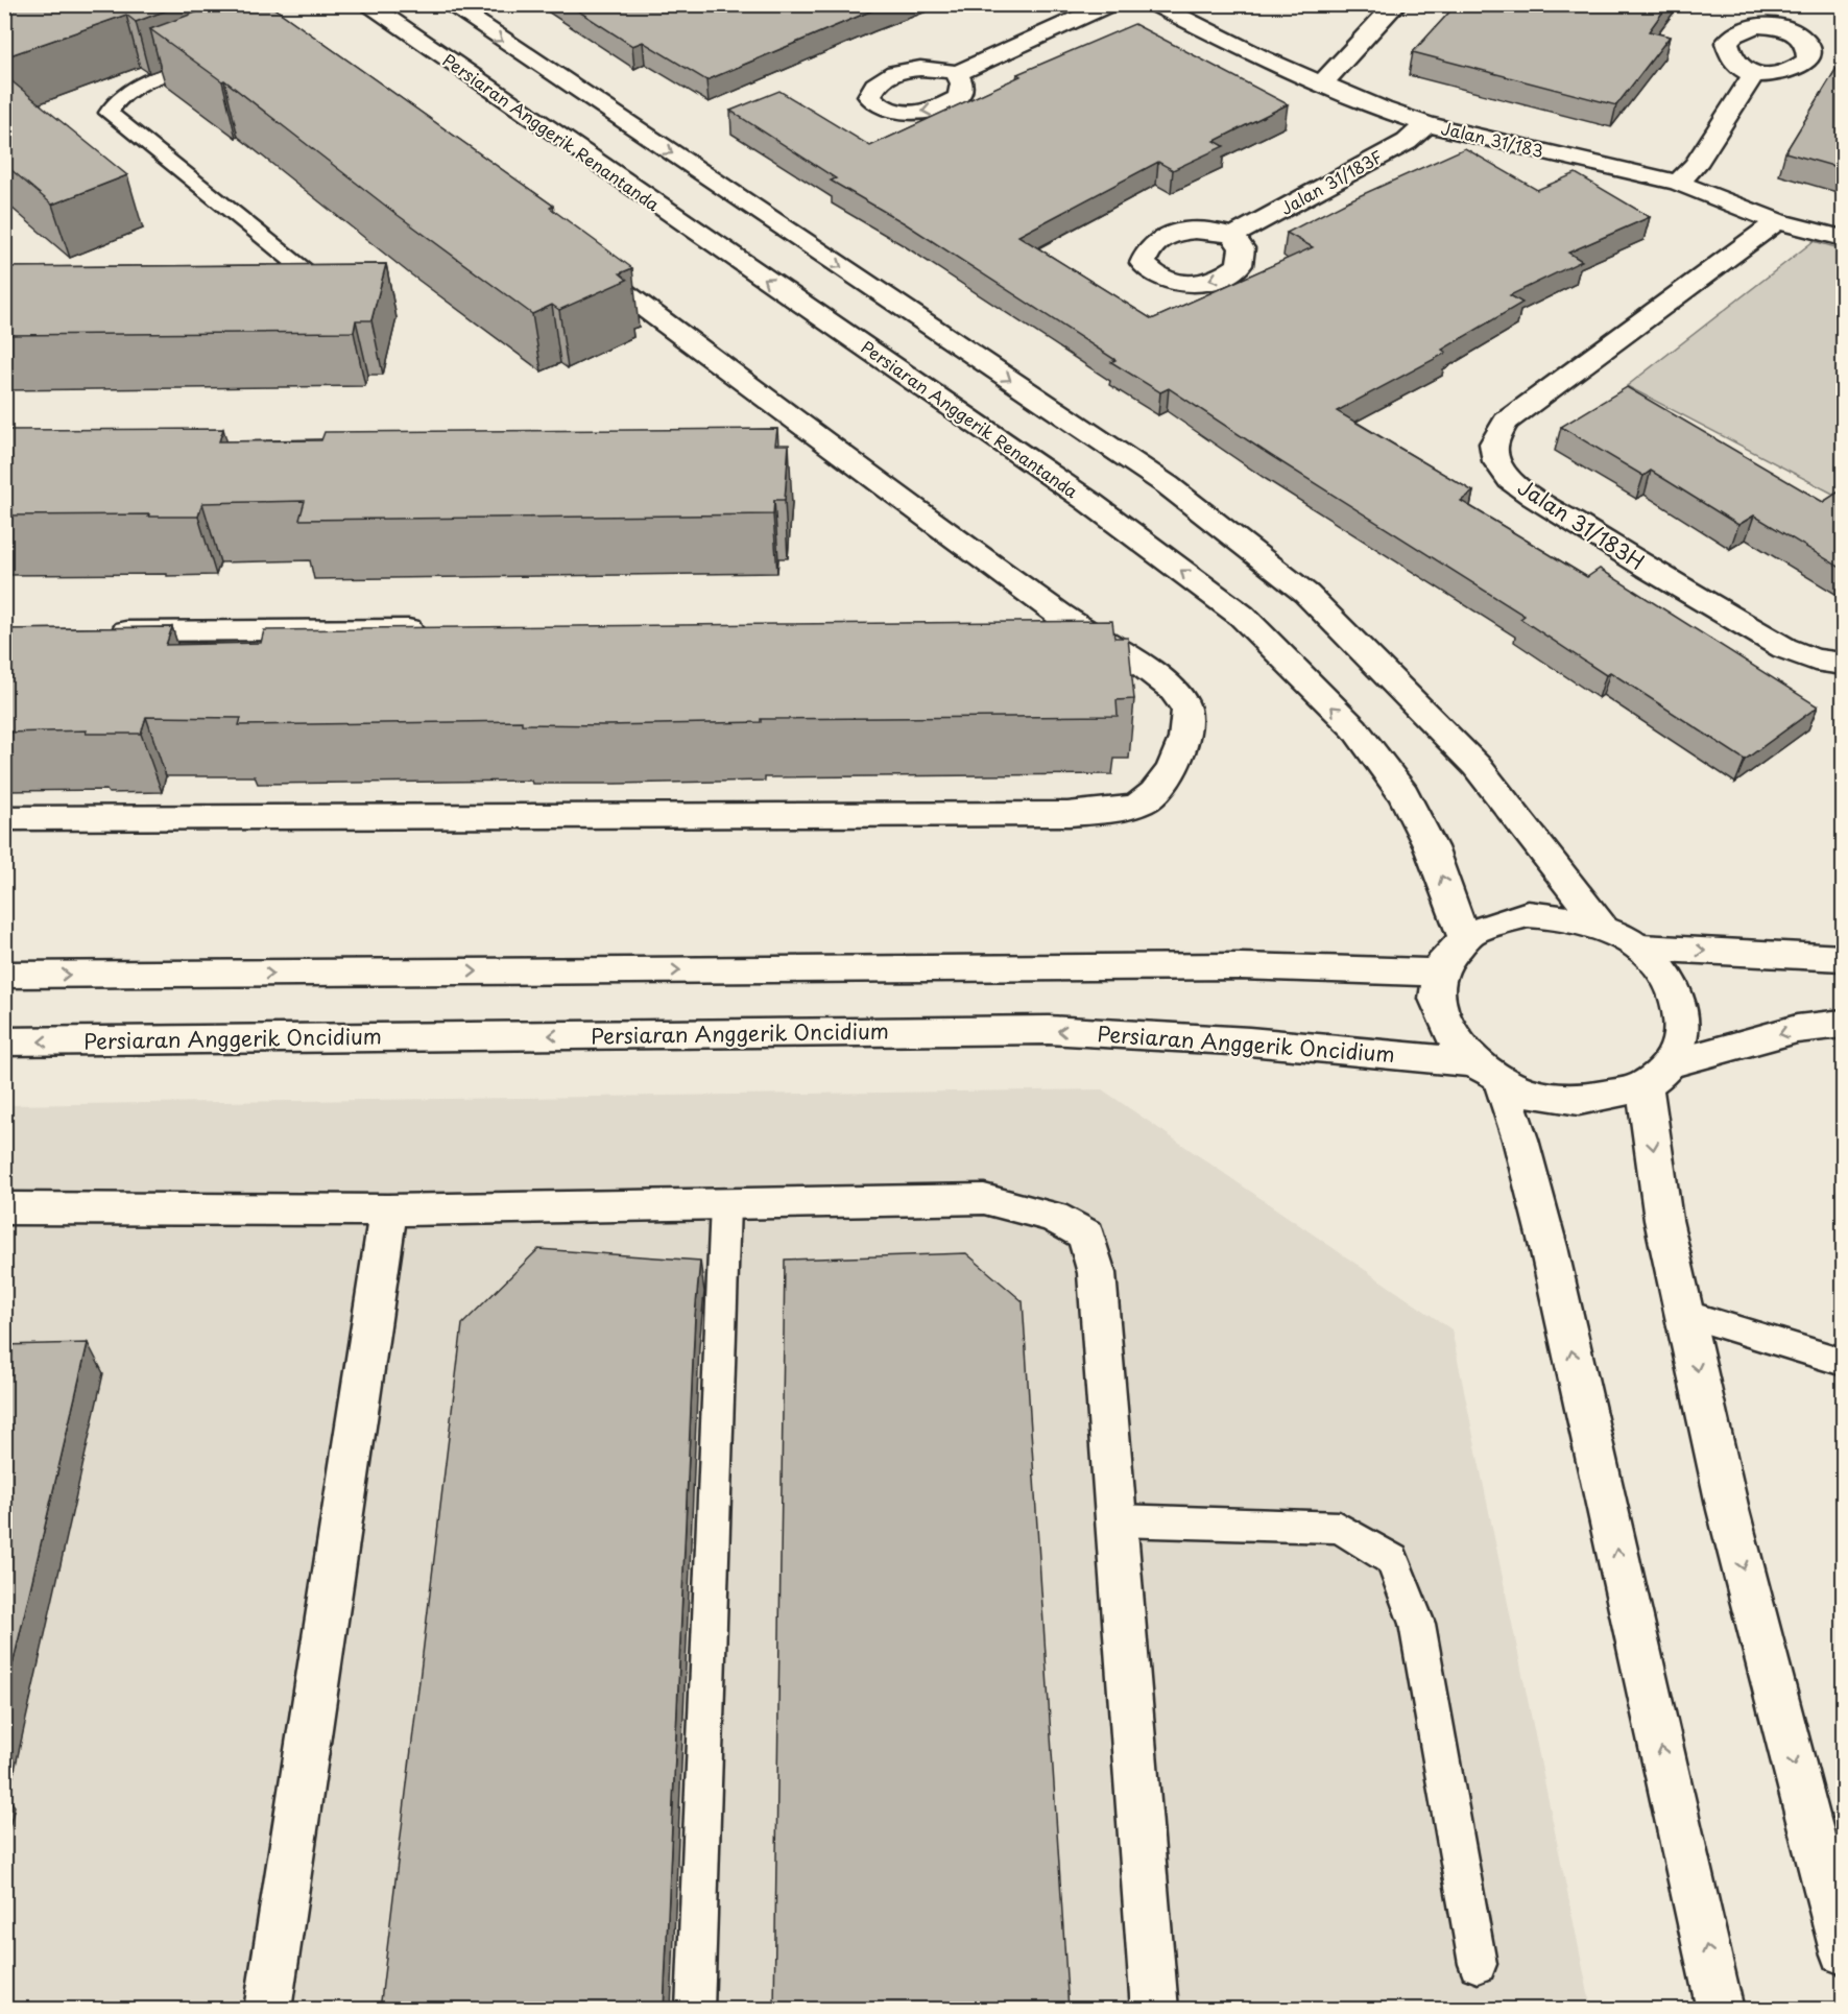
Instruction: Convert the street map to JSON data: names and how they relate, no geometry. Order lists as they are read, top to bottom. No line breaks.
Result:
{"streets":{"main road":["Persiaran Anggerik Renantanda","Jalan 31/183","Jalan 31/183F","Jalan 31/183H","Persiaran Anggerik Oncidium"]},"crossings":[["Persiaran Anggerik Renantanda","Persiaran Anggerik Oncidium"],["Jalan 31/183","Jalan 31/183F"],["Jalan 31/183","Jalan 31/183H"]]}
